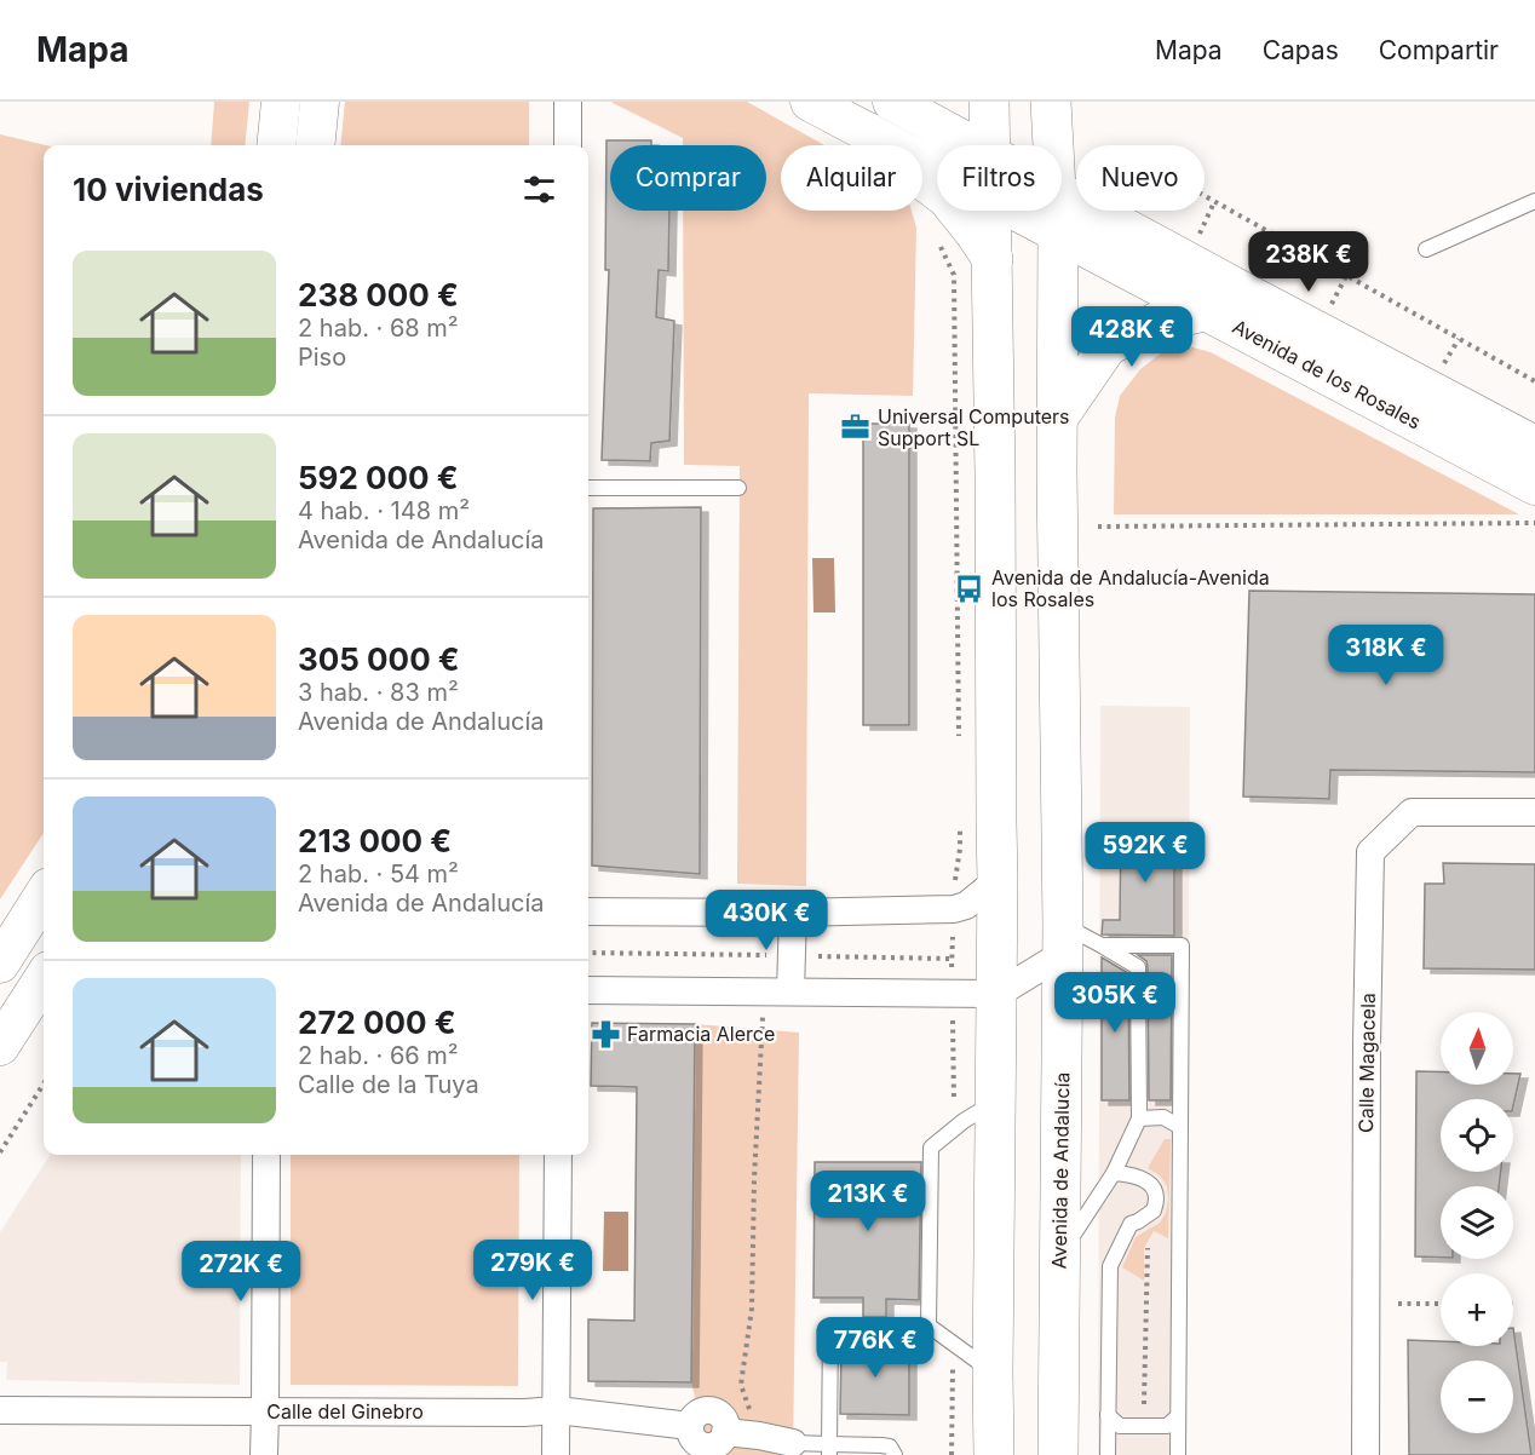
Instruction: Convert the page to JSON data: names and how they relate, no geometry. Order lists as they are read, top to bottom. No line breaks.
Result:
{"streets":{"main road":["Avenida de los Rosales","Avenida de Andalucía"],"street":["Calle Magacela","Calle del Ginebro"]},"crossings":[["Avenida de los Rosales","Avenida de Andalucía"]],"places":{"office":["Universal Computers Support SL"],"bus stop":["Avenida de Andalucía-Avenida los Rosales"],"pharmacy":["Farmacia Alerce"]},"north":"top","page":{"header":"Mapa","nav":["Mapa","Capas","Compartir"],"chip":["Comprar","Alquilar","Filtros","Nuevo"],"heading":"10 viviendas","price":["238K €","428K €","318K €","592K €","430K €","305K €","213K €","279K €","272K €","776K €"],"list":[{"name":"238 000 €","note":"2 hab. · 68 m² · Piso"},{"name":"592 000 €","note":"4 hab. · 148 m² · Avenida de Andalucía"},{"name":"305 000 €","note":"3 hab. · 83 m² · Avenida de Andalucía"},{"name":"213 000 €","note":"2 hab. · 54 m² · Avenida de Andalucía"},{"name":"272 000 €","note":"2 hab. · 66 m² · Calle de la Tuya"}],"map_buttons":["+","−"]}}
